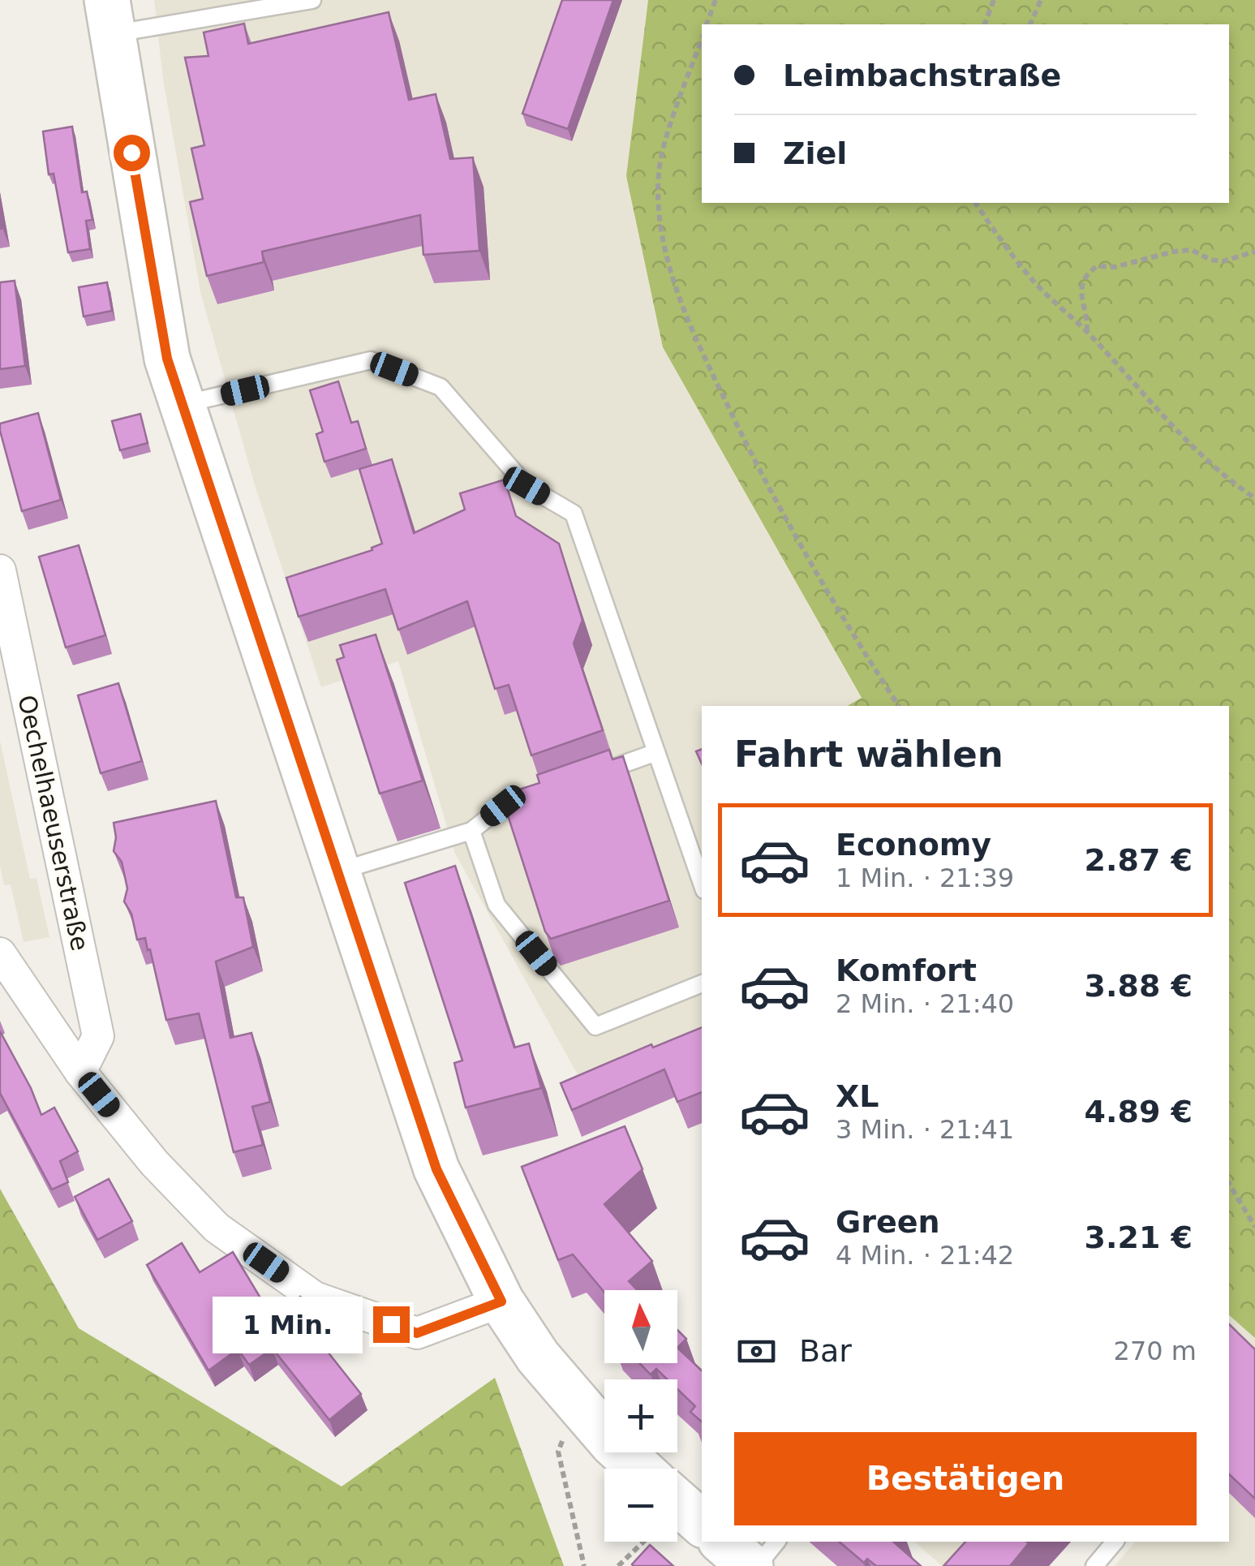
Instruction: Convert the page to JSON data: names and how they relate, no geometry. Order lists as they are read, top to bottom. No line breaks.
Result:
{"streets":{"street":["Oechelhaeuserstraße"]},"north":"top","page":{"banner":["Leimbachstraße","Ziel"],"heading":"Fahrt wählen","list":[{"name":"Economy","note":"1 Min. · 21:39","value":"2.87 €"},{"name":"Komfort","note":"2 Min. · 21:40","value":"3.88 €"},{"name":"XL","note":"3 Min. · 21:41","value":"4.89 €"},{"name":"Green","note":"4 Min. · 21:42","value":"3.21 €"}],"map_buttons":["+","−"],"bubble":"1 Min.","pay":["Bar","270 m"],"buttons":"Bestätigen"}}
